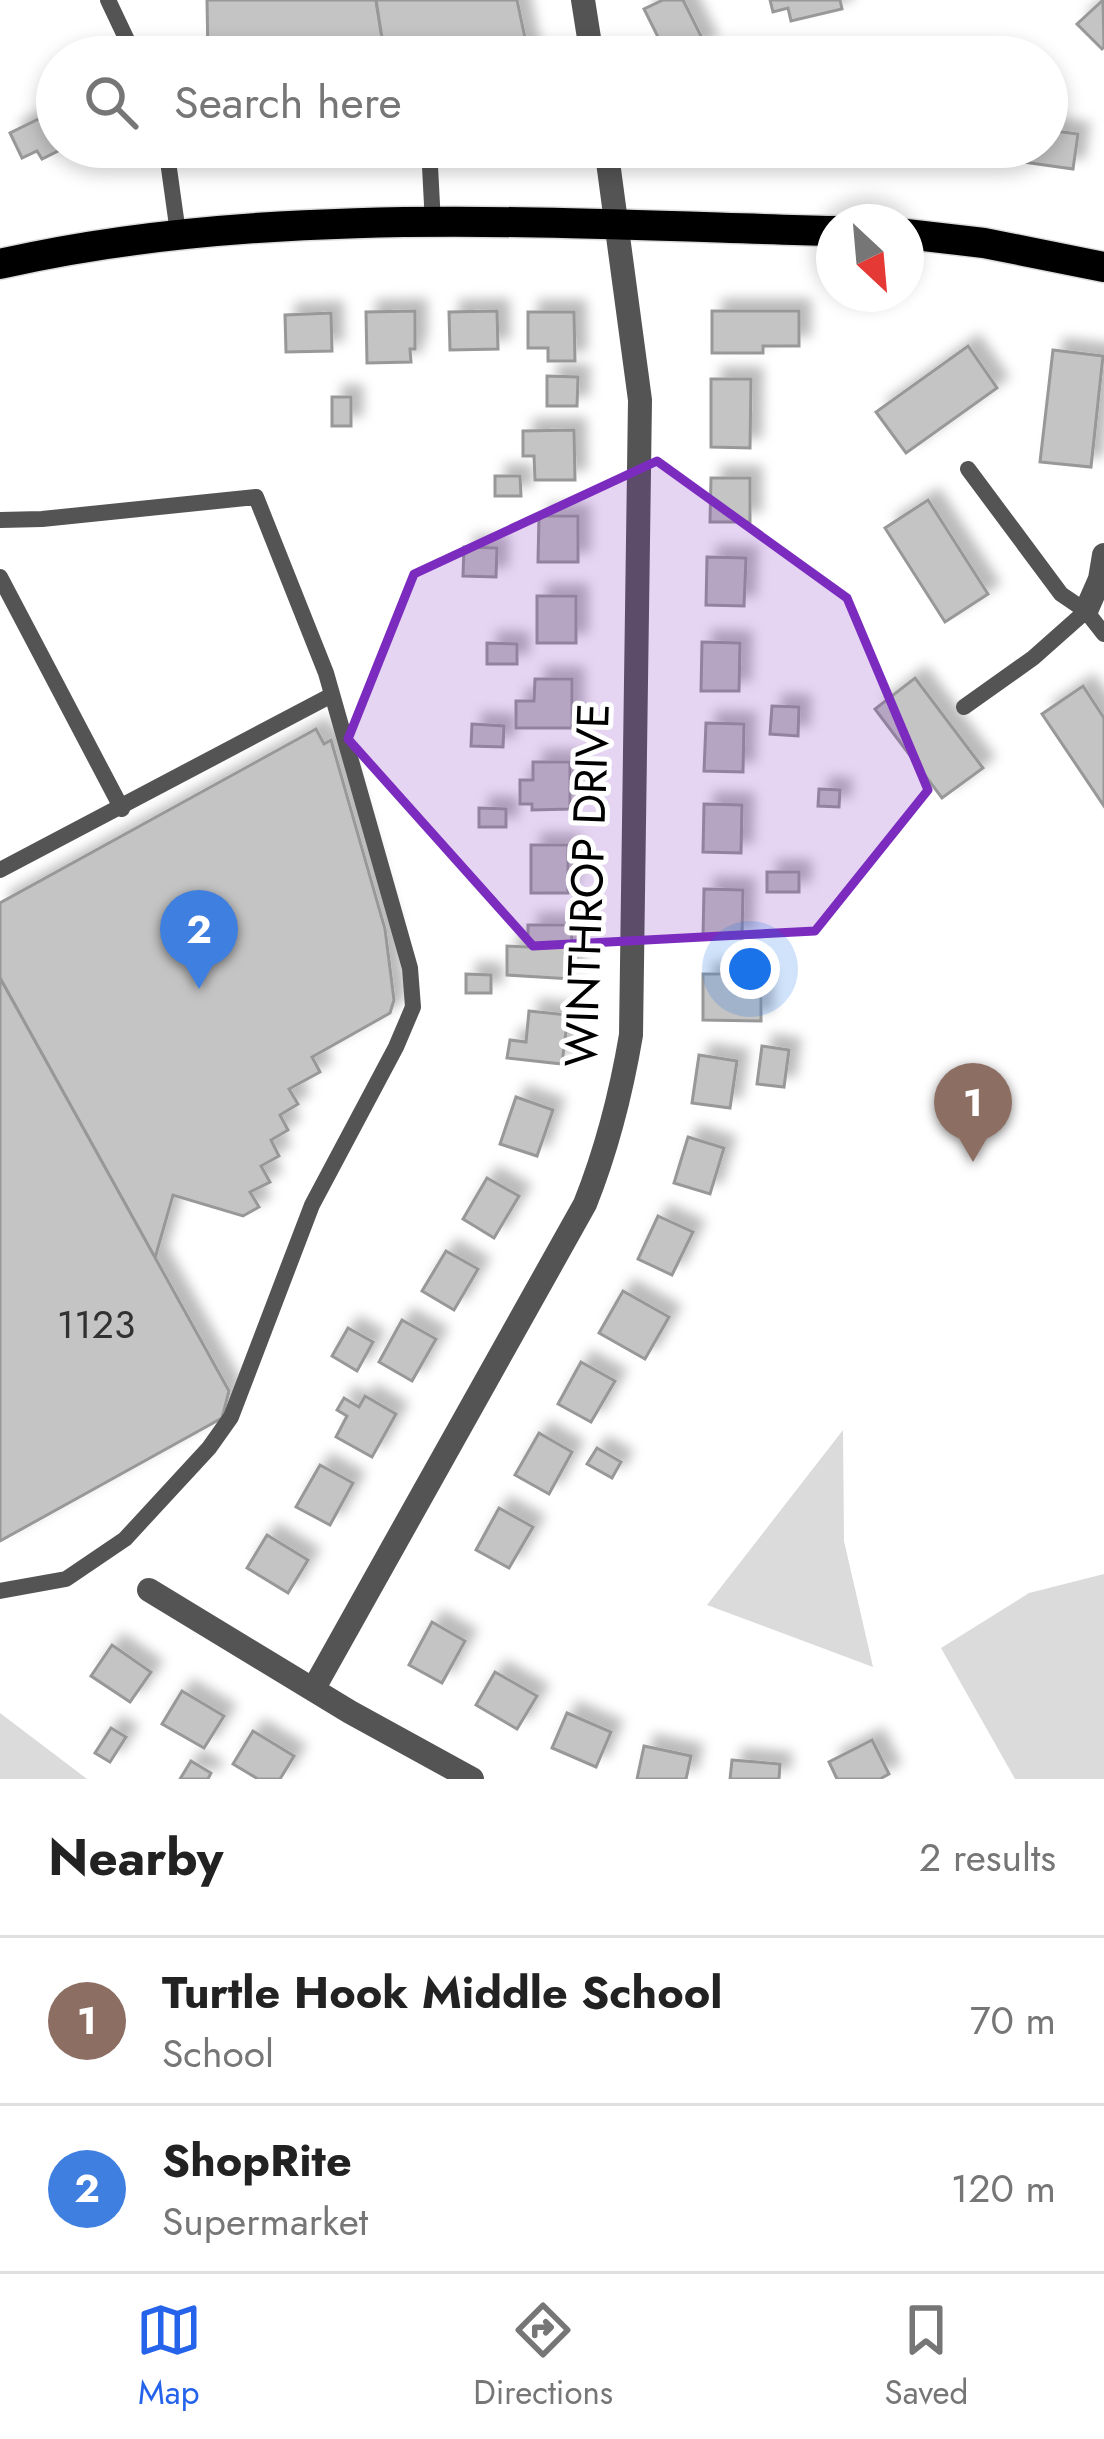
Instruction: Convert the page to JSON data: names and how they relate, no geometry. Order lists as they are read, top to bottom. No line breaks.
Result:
{"streets":{"street":["WINTHROP DRIVE"]},"house_numbers":["1123"],"north":"bottom right","page":{"search":"Search here","pins":["2","1"],"heading":["Nearby","2 results"],"list":[{"mark":"1","name":"Turtle Hook Middle School","note":"School","value":"70 m"},{"mark":"2","name":"ShopRite","note":"Supermarket","value":"120 m"}],"nav":["Map","Directions","Saved"]}}
